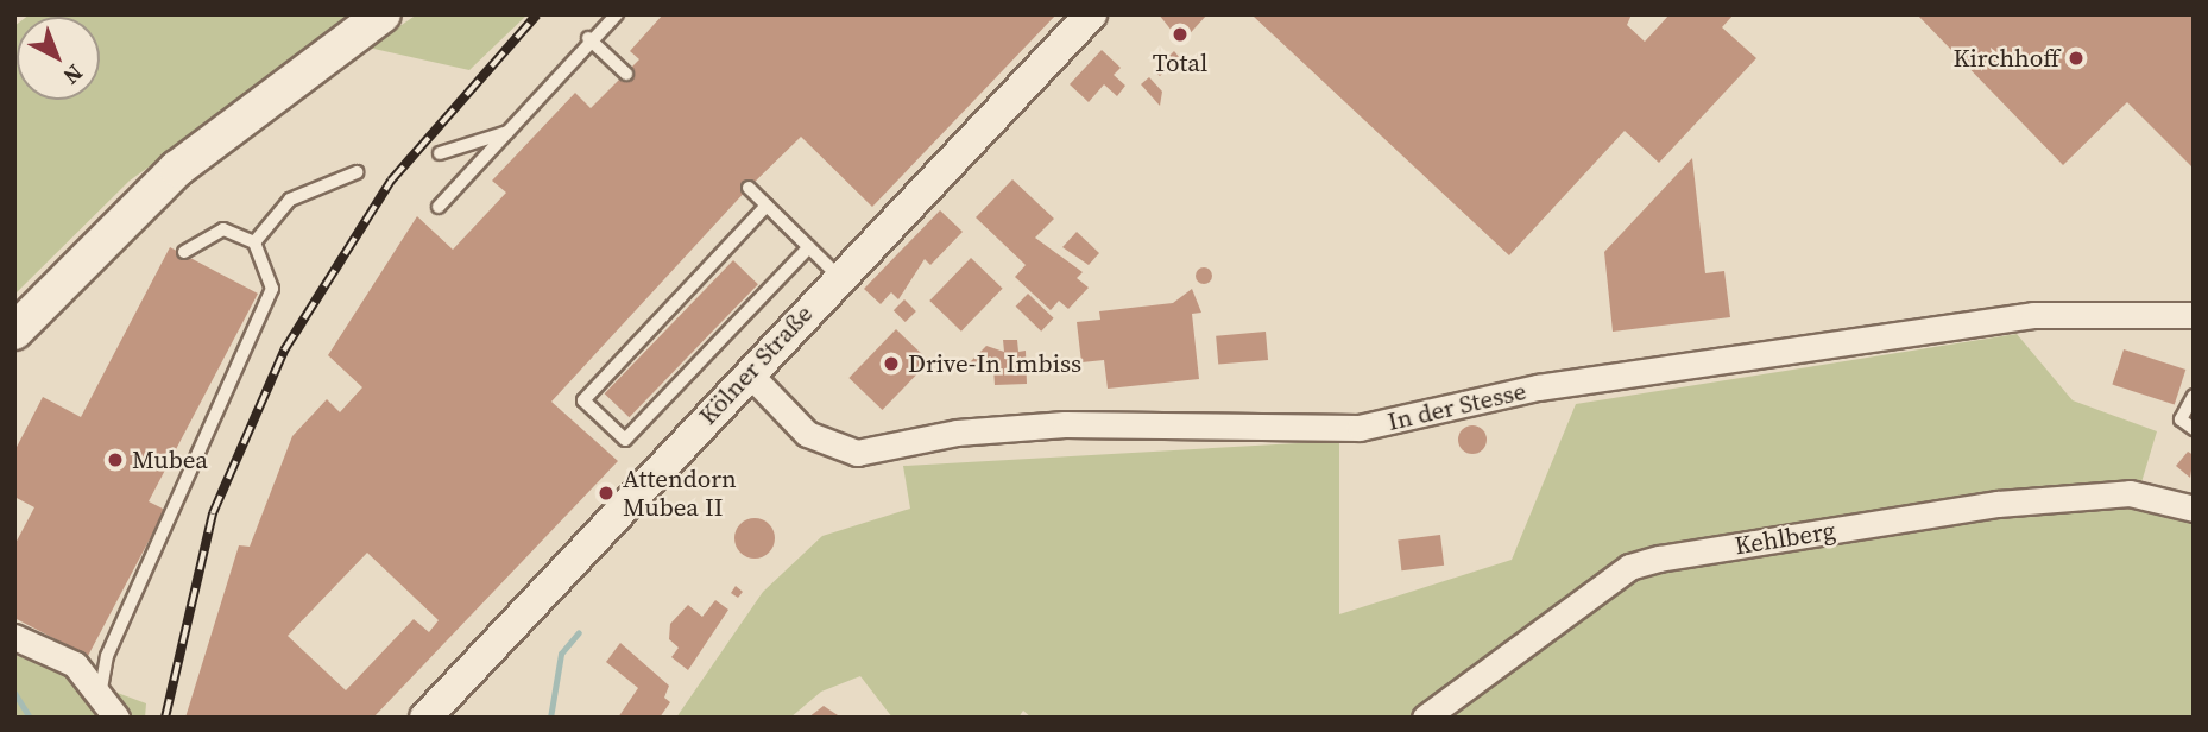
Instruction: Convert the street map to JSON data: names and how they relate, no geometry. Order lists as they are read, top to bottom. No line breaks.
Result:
{"streets":{"street":["Kölner Straße","In der Stesse","Kehlberg"]},"crossings":[["Kölner Straße","In der Stesse"]],"places":["Total","Kirchhoff","Drive-In Imbiss","Mubea","Attendorn Mubea II"],"north":"bottom right"}
